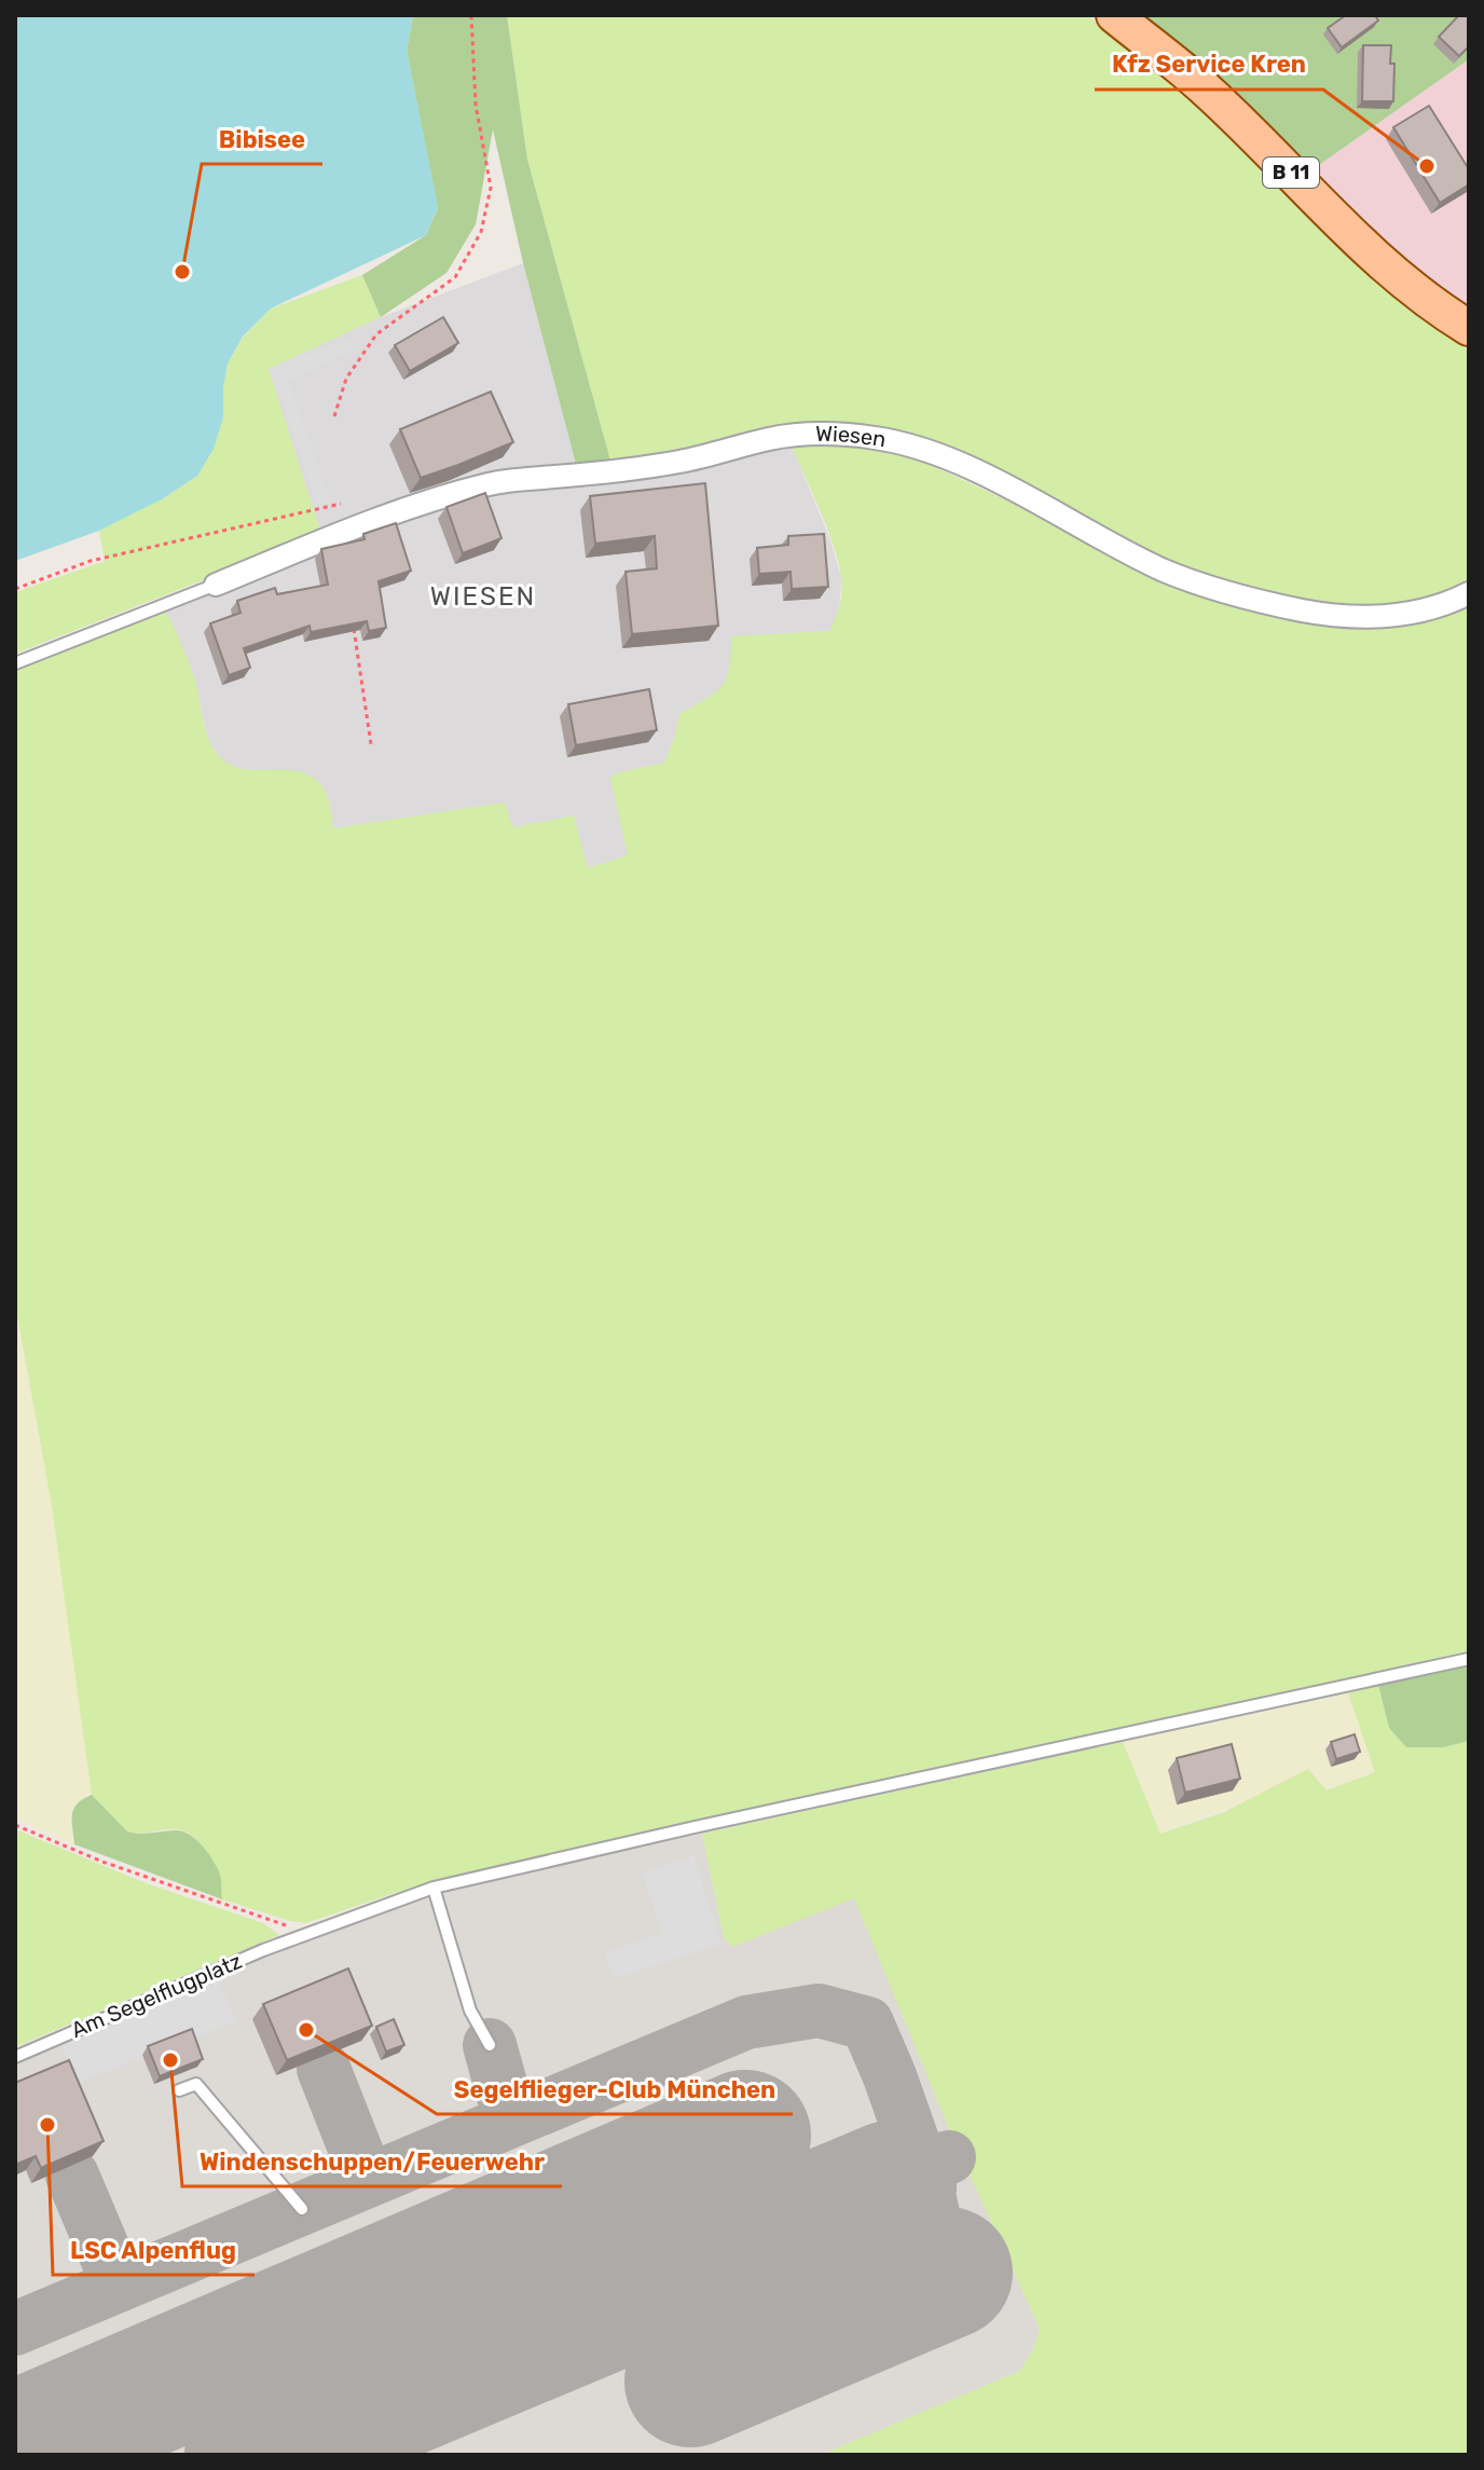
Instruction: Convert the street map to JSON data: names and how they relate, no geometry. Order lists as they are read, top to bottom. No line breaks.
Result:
{"streets":{"main road":["B 11"],"street":["Wiesen"],"lane":["Am Segelflugplatz"]},"districts":["WIESEN"],"places":["Kfz Service Kren","Bibisee","Segelflieger-Club München","Windenschuppen/Feuerwehr","LSC Alpenflug"]}
